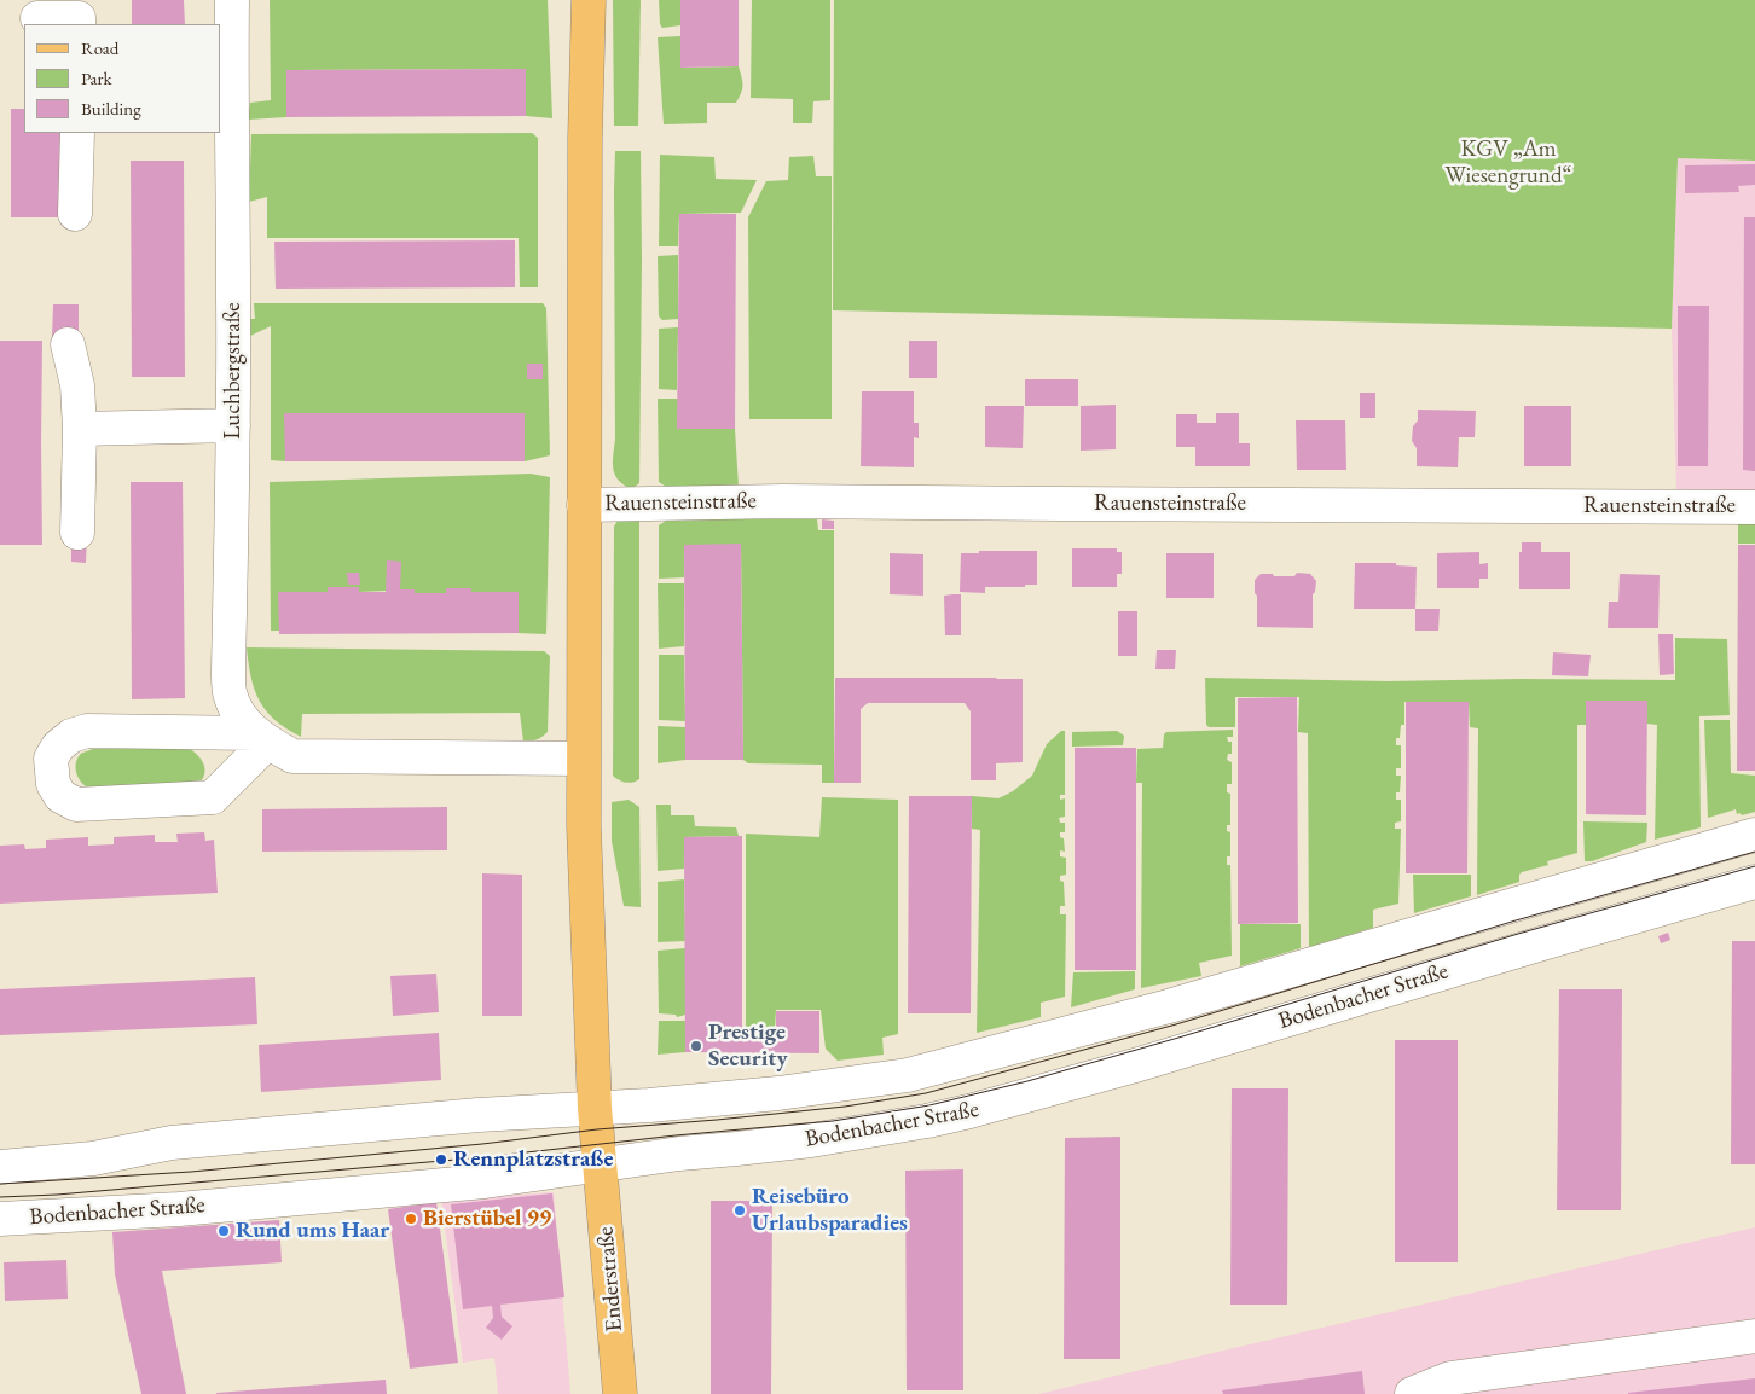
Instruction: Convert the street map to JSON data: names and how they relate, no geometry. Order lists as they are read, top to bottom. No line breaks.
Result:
{"streets":{"main road":["Enderstraße"],"street":["Luchbergstraße","Rauensteinstraße","Bodenbacher Straße"]},"crossings":[["Bodenbacher Straße","Enderstraße"]],"parks":["KGV „Am Wiesengrund“"],"places":["Prestige Security","Rennplatzstraße","Reisebüro Urlaubsparadies","Bierstübel 99","Rund ums Haar"],"legend":["Road","Park","Building"]}
